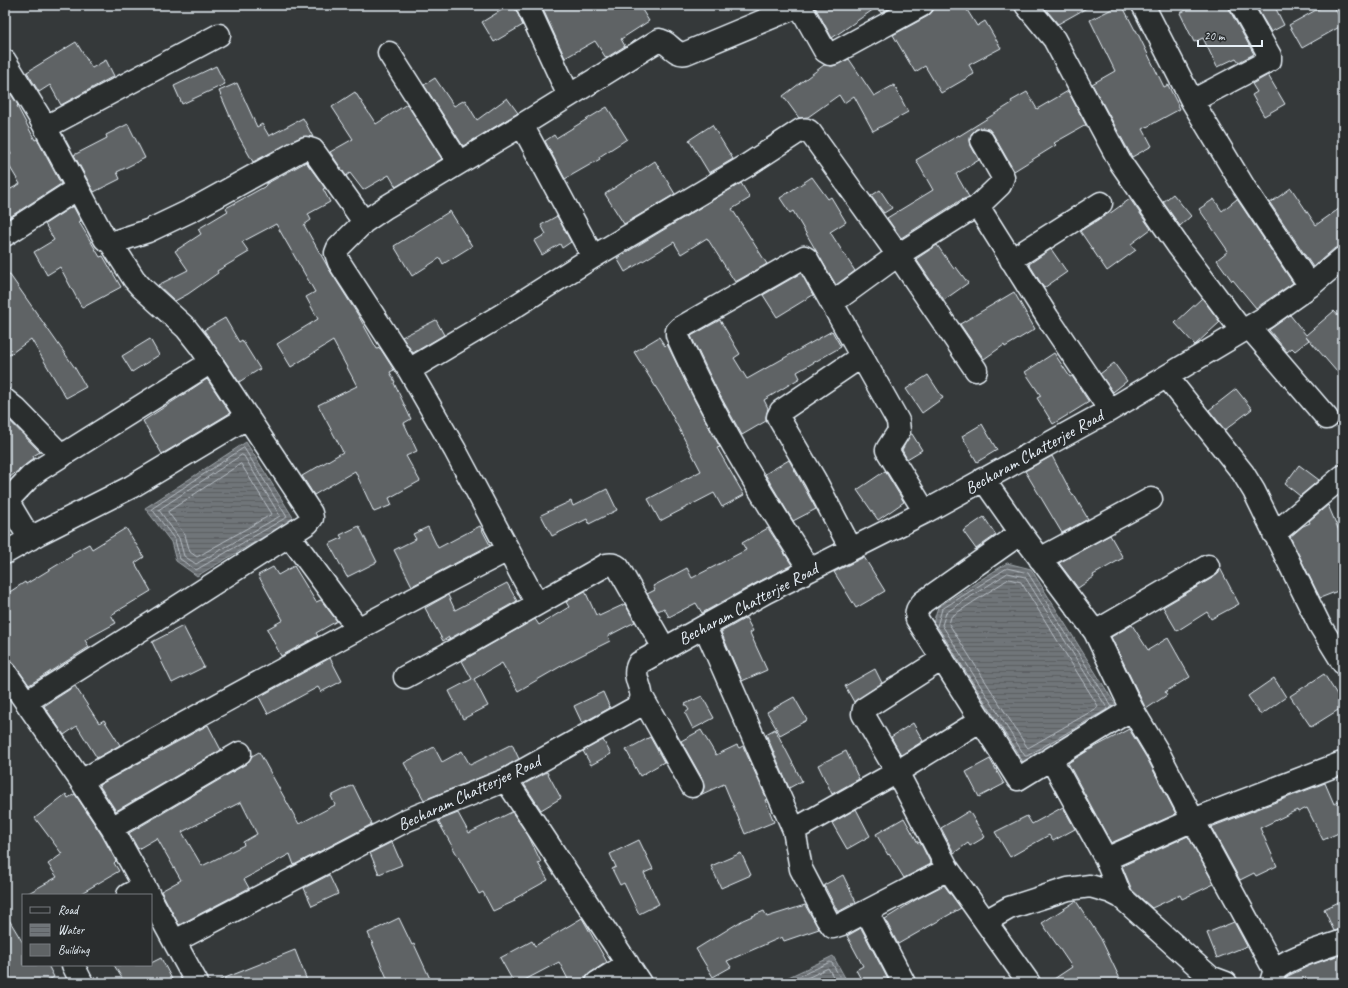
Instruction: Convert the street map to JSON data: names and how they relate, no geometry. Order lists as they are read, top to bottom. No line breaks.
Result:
{"streets":{"street":["Becharam Chatterjee Road"]},"legend":["Road","Water","Building"],"scale_bar":"20 m"}
